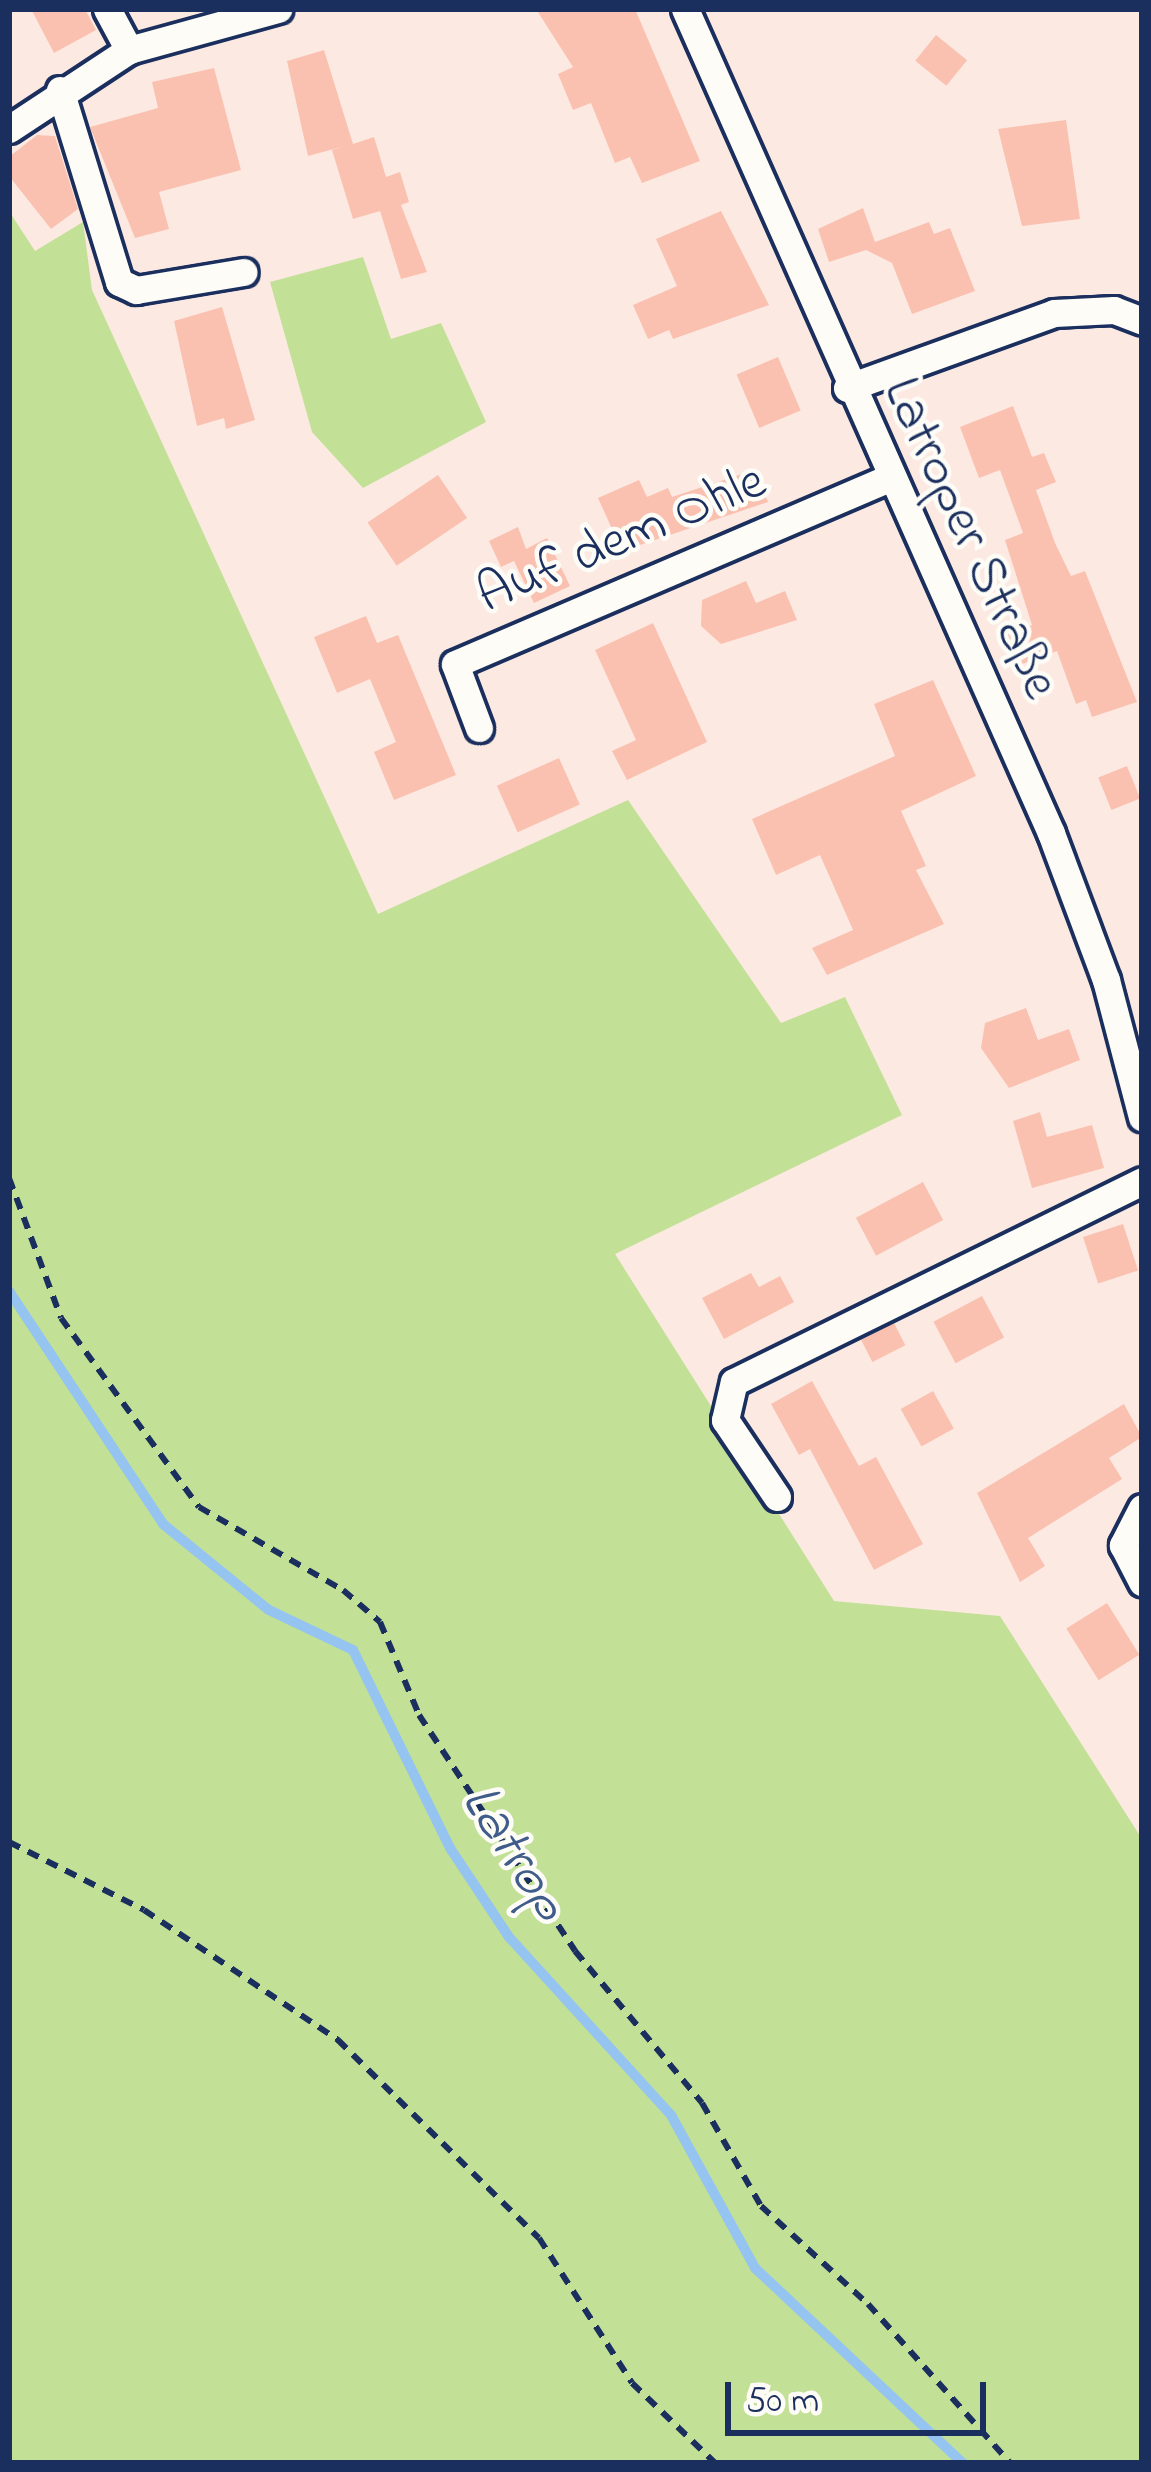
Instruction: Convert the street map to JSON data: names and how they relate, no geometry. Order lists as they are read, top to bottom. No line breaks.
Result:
{"streets":{"street":["Latroper Straße","Auf dem Ohle"]},"crossings":[["Latroper Straße","Auf dem Ohle"]],"water":["Latrop"],"scale_bar":"50 m"}
